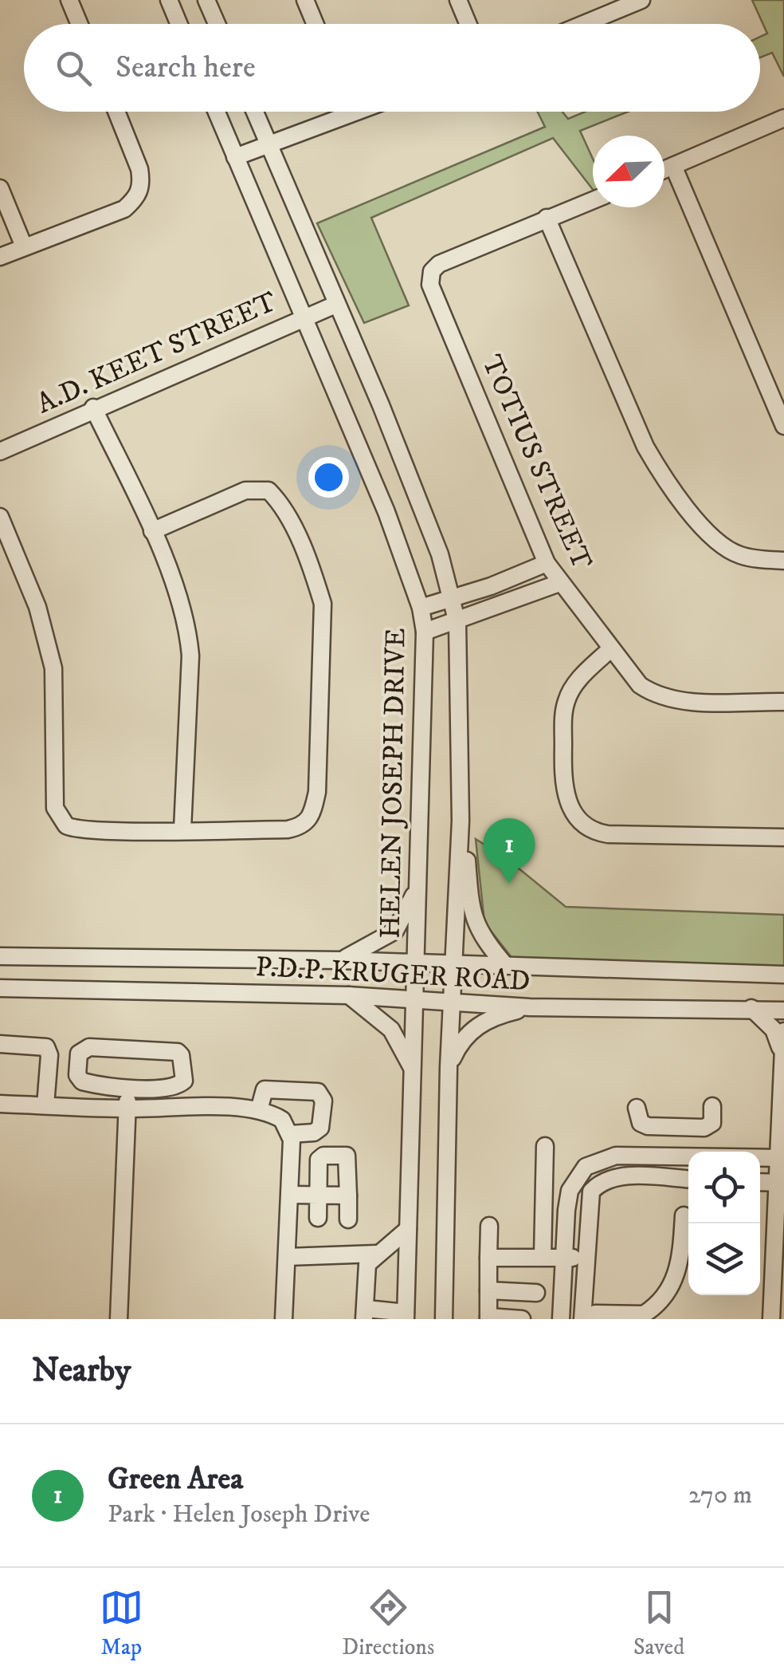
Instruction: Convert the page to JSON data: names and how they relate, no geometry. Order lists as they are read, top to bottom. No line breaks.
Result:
{"streets":{"street":["A.D. KEET STREET","TOTIUS STREET","HELEN JOSEPH DRIVE","P.D.P. KRUGER ROAD"]},"crossings":[["A.D. KEET STREET","HELEN JOSEPH DRIVE"],["HELEN JOSEPH DRIVE","P.D.P. KRUGER ROAD"]],"north":"bottom left","page":{"search":"Search here","pins":"1","heading":"Nearby","list":[{"mark":"1","name":"Green Area","note":"Park · Helen Joseph Drive","value":"270 m"}],"nav":["Map","Directions","Saved"]}}
